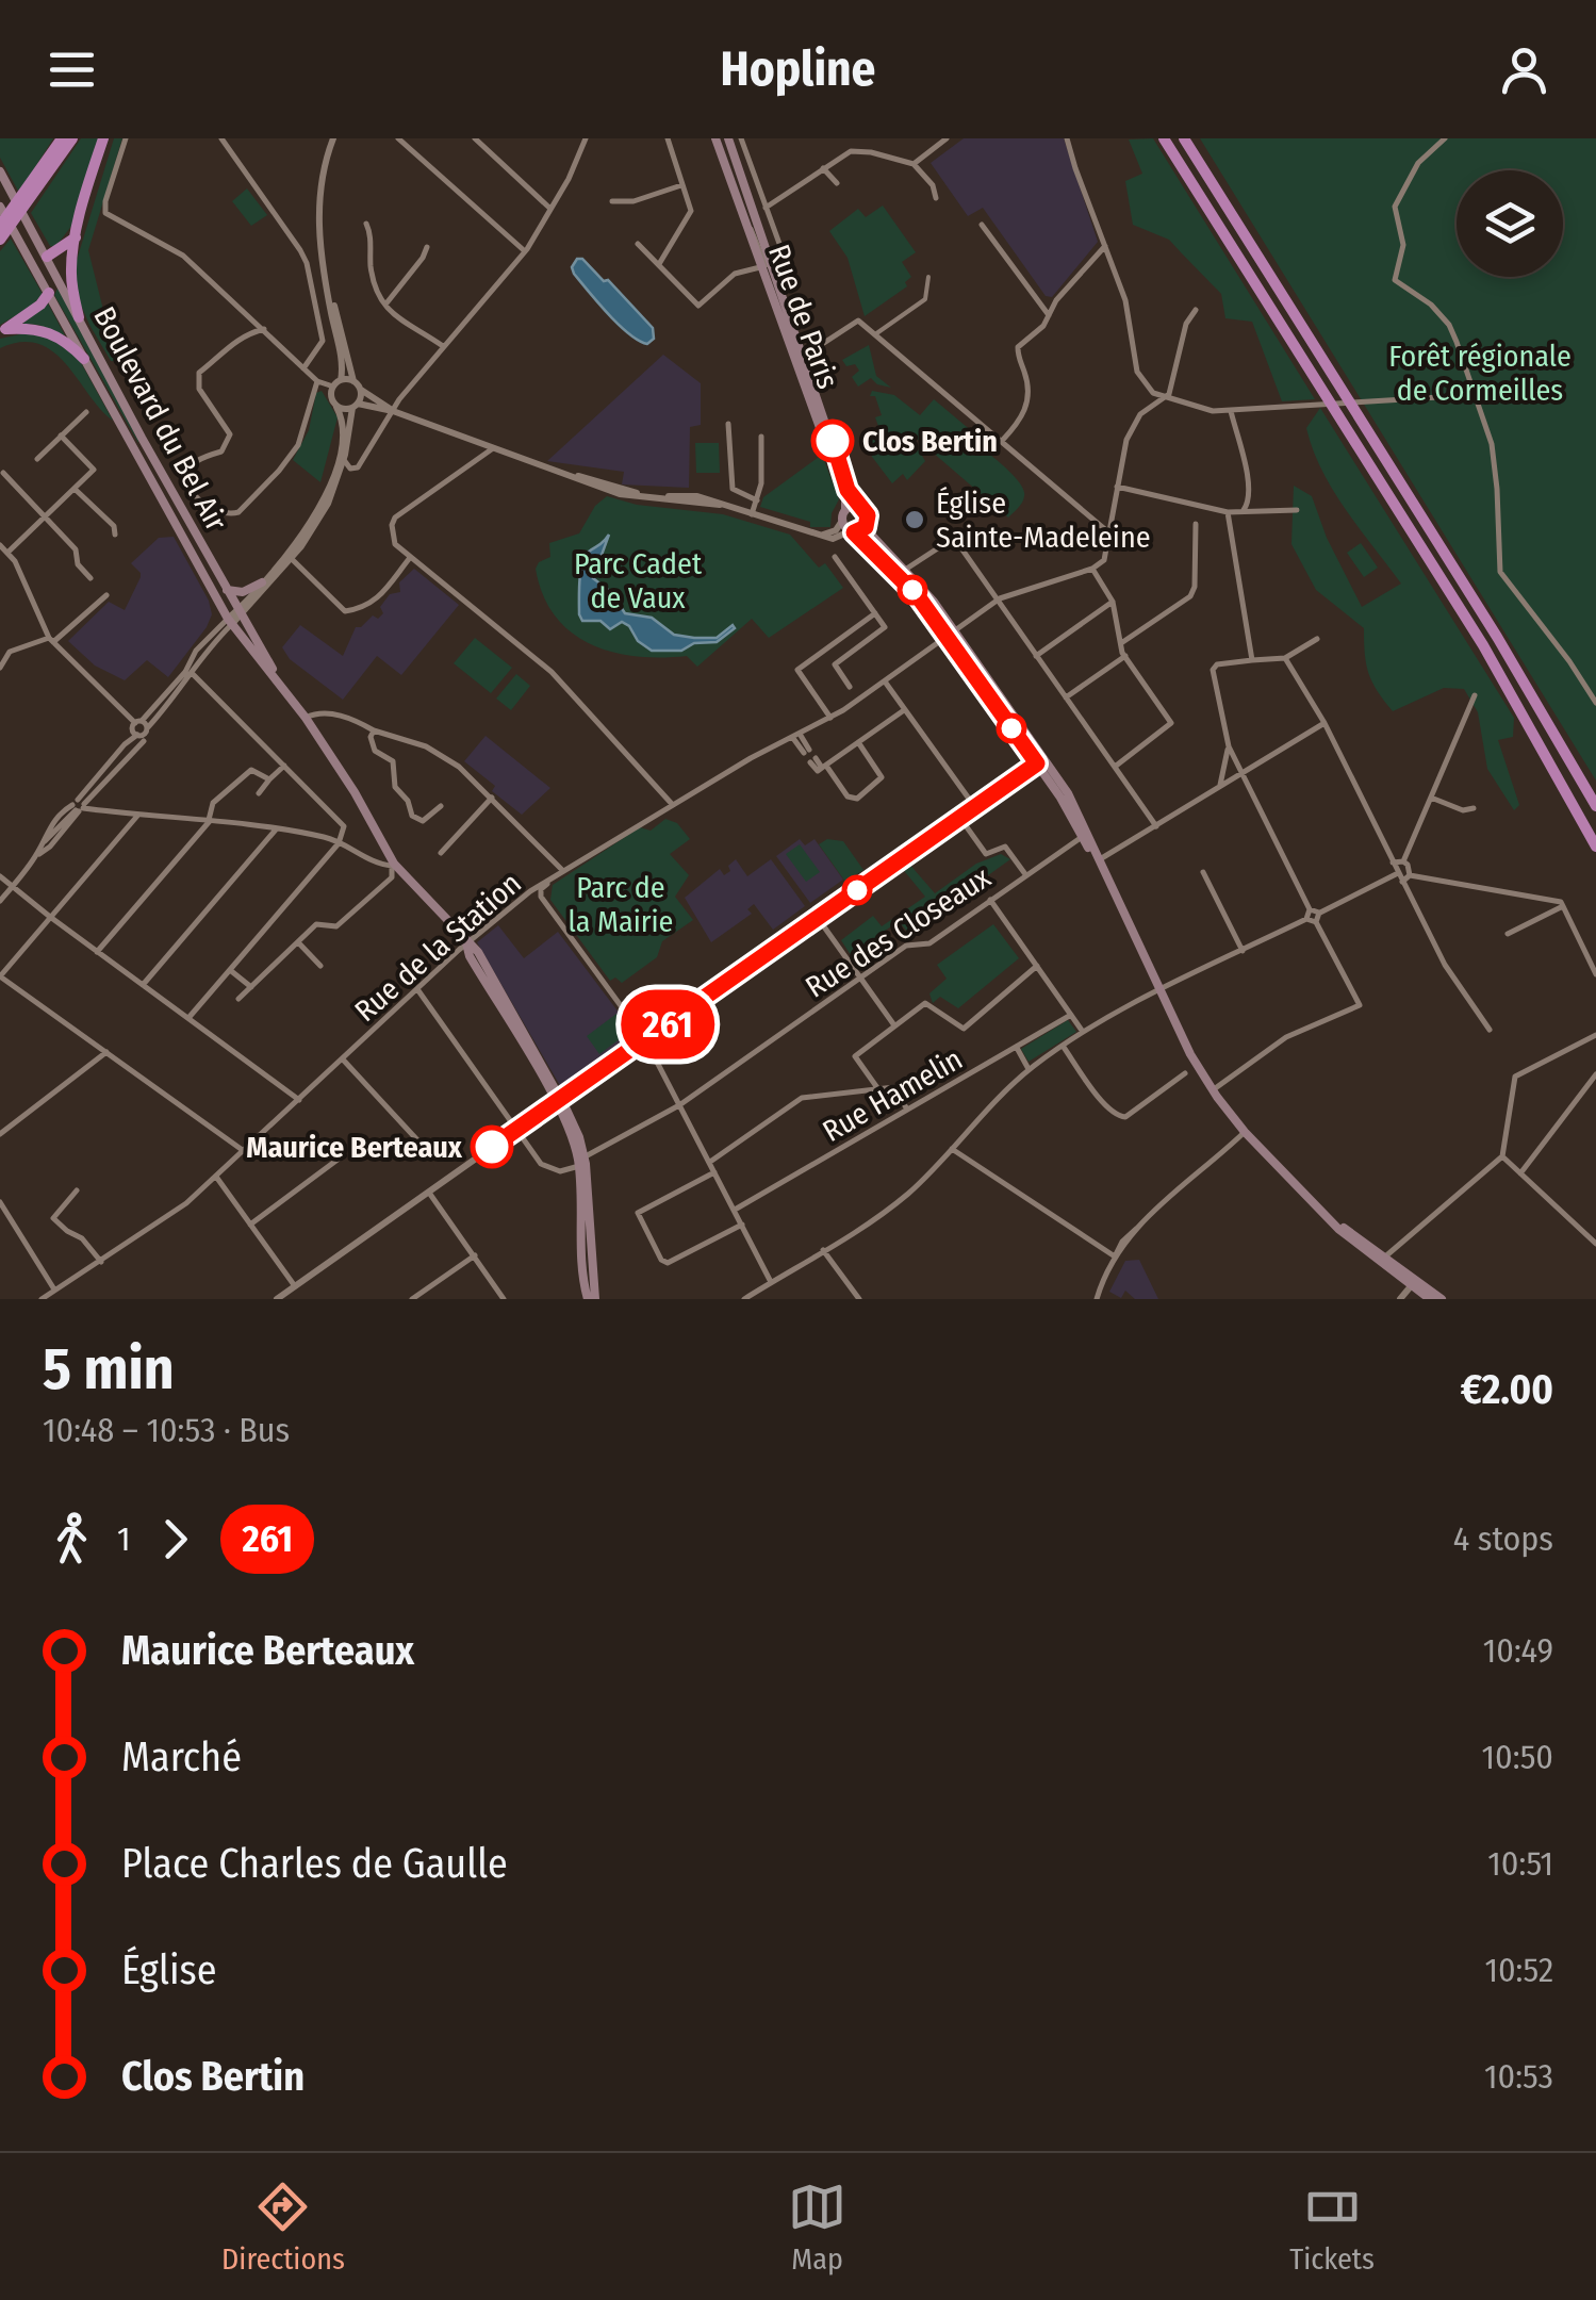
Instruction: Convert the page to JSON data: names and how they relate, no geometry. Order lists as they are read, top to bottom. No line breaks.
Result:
{"streets":{"main road":["Rue de Paris","Boulevard du Bel Air"],"street":["Rue des Closeaux","Rue de la Station","Rue Hamelin"]},"crossings":[["Boulevard du Bel Air","Rue des Closeaux"],["Boulevard du Bel Air","Rue de la Station"]],"parks":["Forêt régionale de Cormeilles","Parc Cadet de Vaux","Parc de la Mairie"],"places":["Clos Bertin","Église Sainte-Madeleine","Maurice Berteaux"],"lines":["bus line 261"],"page":{"header":"Hopline","on_map":"261","heading":["5 min","10:48 – 10:53 · Bus","€2.00"],"legs":["1","261","4 stops"],"list":[{"name":"Maurice Berteaux","value":"10:49"},{"name":"Marché","value":"10:50"},{"name":"Place Charles de Gaulle","value":"10:51"},{"name":"Église","value":"10:52"},{"name":"Clos Bertin","value":"10:53"}],"tabs":["Directions","Map","Tickets"]}}
